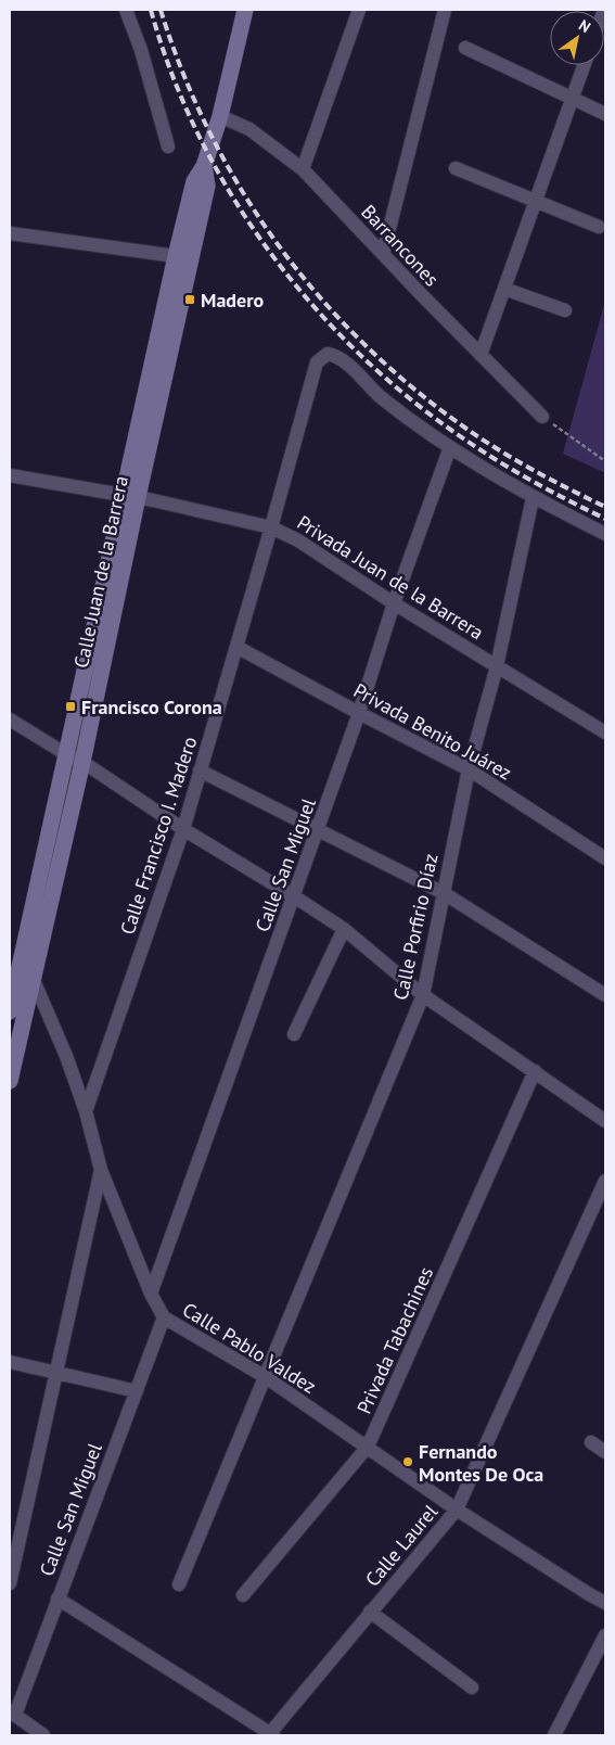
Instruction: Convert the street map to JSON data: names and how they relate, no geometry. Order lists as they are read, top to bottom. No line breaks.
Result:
{"streets":{"main road":["Calle Juan de la Barrera"],"street":["Barrancones","Privada Juan de la Barrera","Privada Benito Juárez","Calle Francisco I. Madero","Calle San Miguel","Calle Porfirio Díaz","Privada Tabachines","Calle Pablo Valdez","Calle Laurel"]},"crossings":[["Barrancones","Calle Juan de la Barrera"],["Calle Juan de la Barrera","Privada Juan de la Barrera"],["Calle Juan de la Barrera","Calle Pablo Valdez"],["Privada Juan de la Barrera","Calle Francisco I. Madero"],["Privada Juan de la Barrera","Calle San Miguel"],["Privada Juan de la Barrera","Calle Porfirio Díaz"],["Privada Benito Juárez","Calle Francisco I. Madero"],["Privada Benito Juárez","Calle San Miguel"],["Privada Benito Juárez","Calle Porfirio Díaz"],["Calle Francisco I. Madero","Calle San Miguel"],["Calle Francisco I. Madero","Calle Pablo Valdez"],["Calle San Miguel","Calle Pablo Valdez"],["Calle Porfirio Díaz","Calle Pablo Valdez"],["Privada Tabachines","Calle Pablo Valdez"],["Calle Pablo Valdez","Calle Laurel"]],"places":{"transit":["Madero","Francisco Corona"],"other":["Fernando Montes De Oca"]},"north":"top right"}
